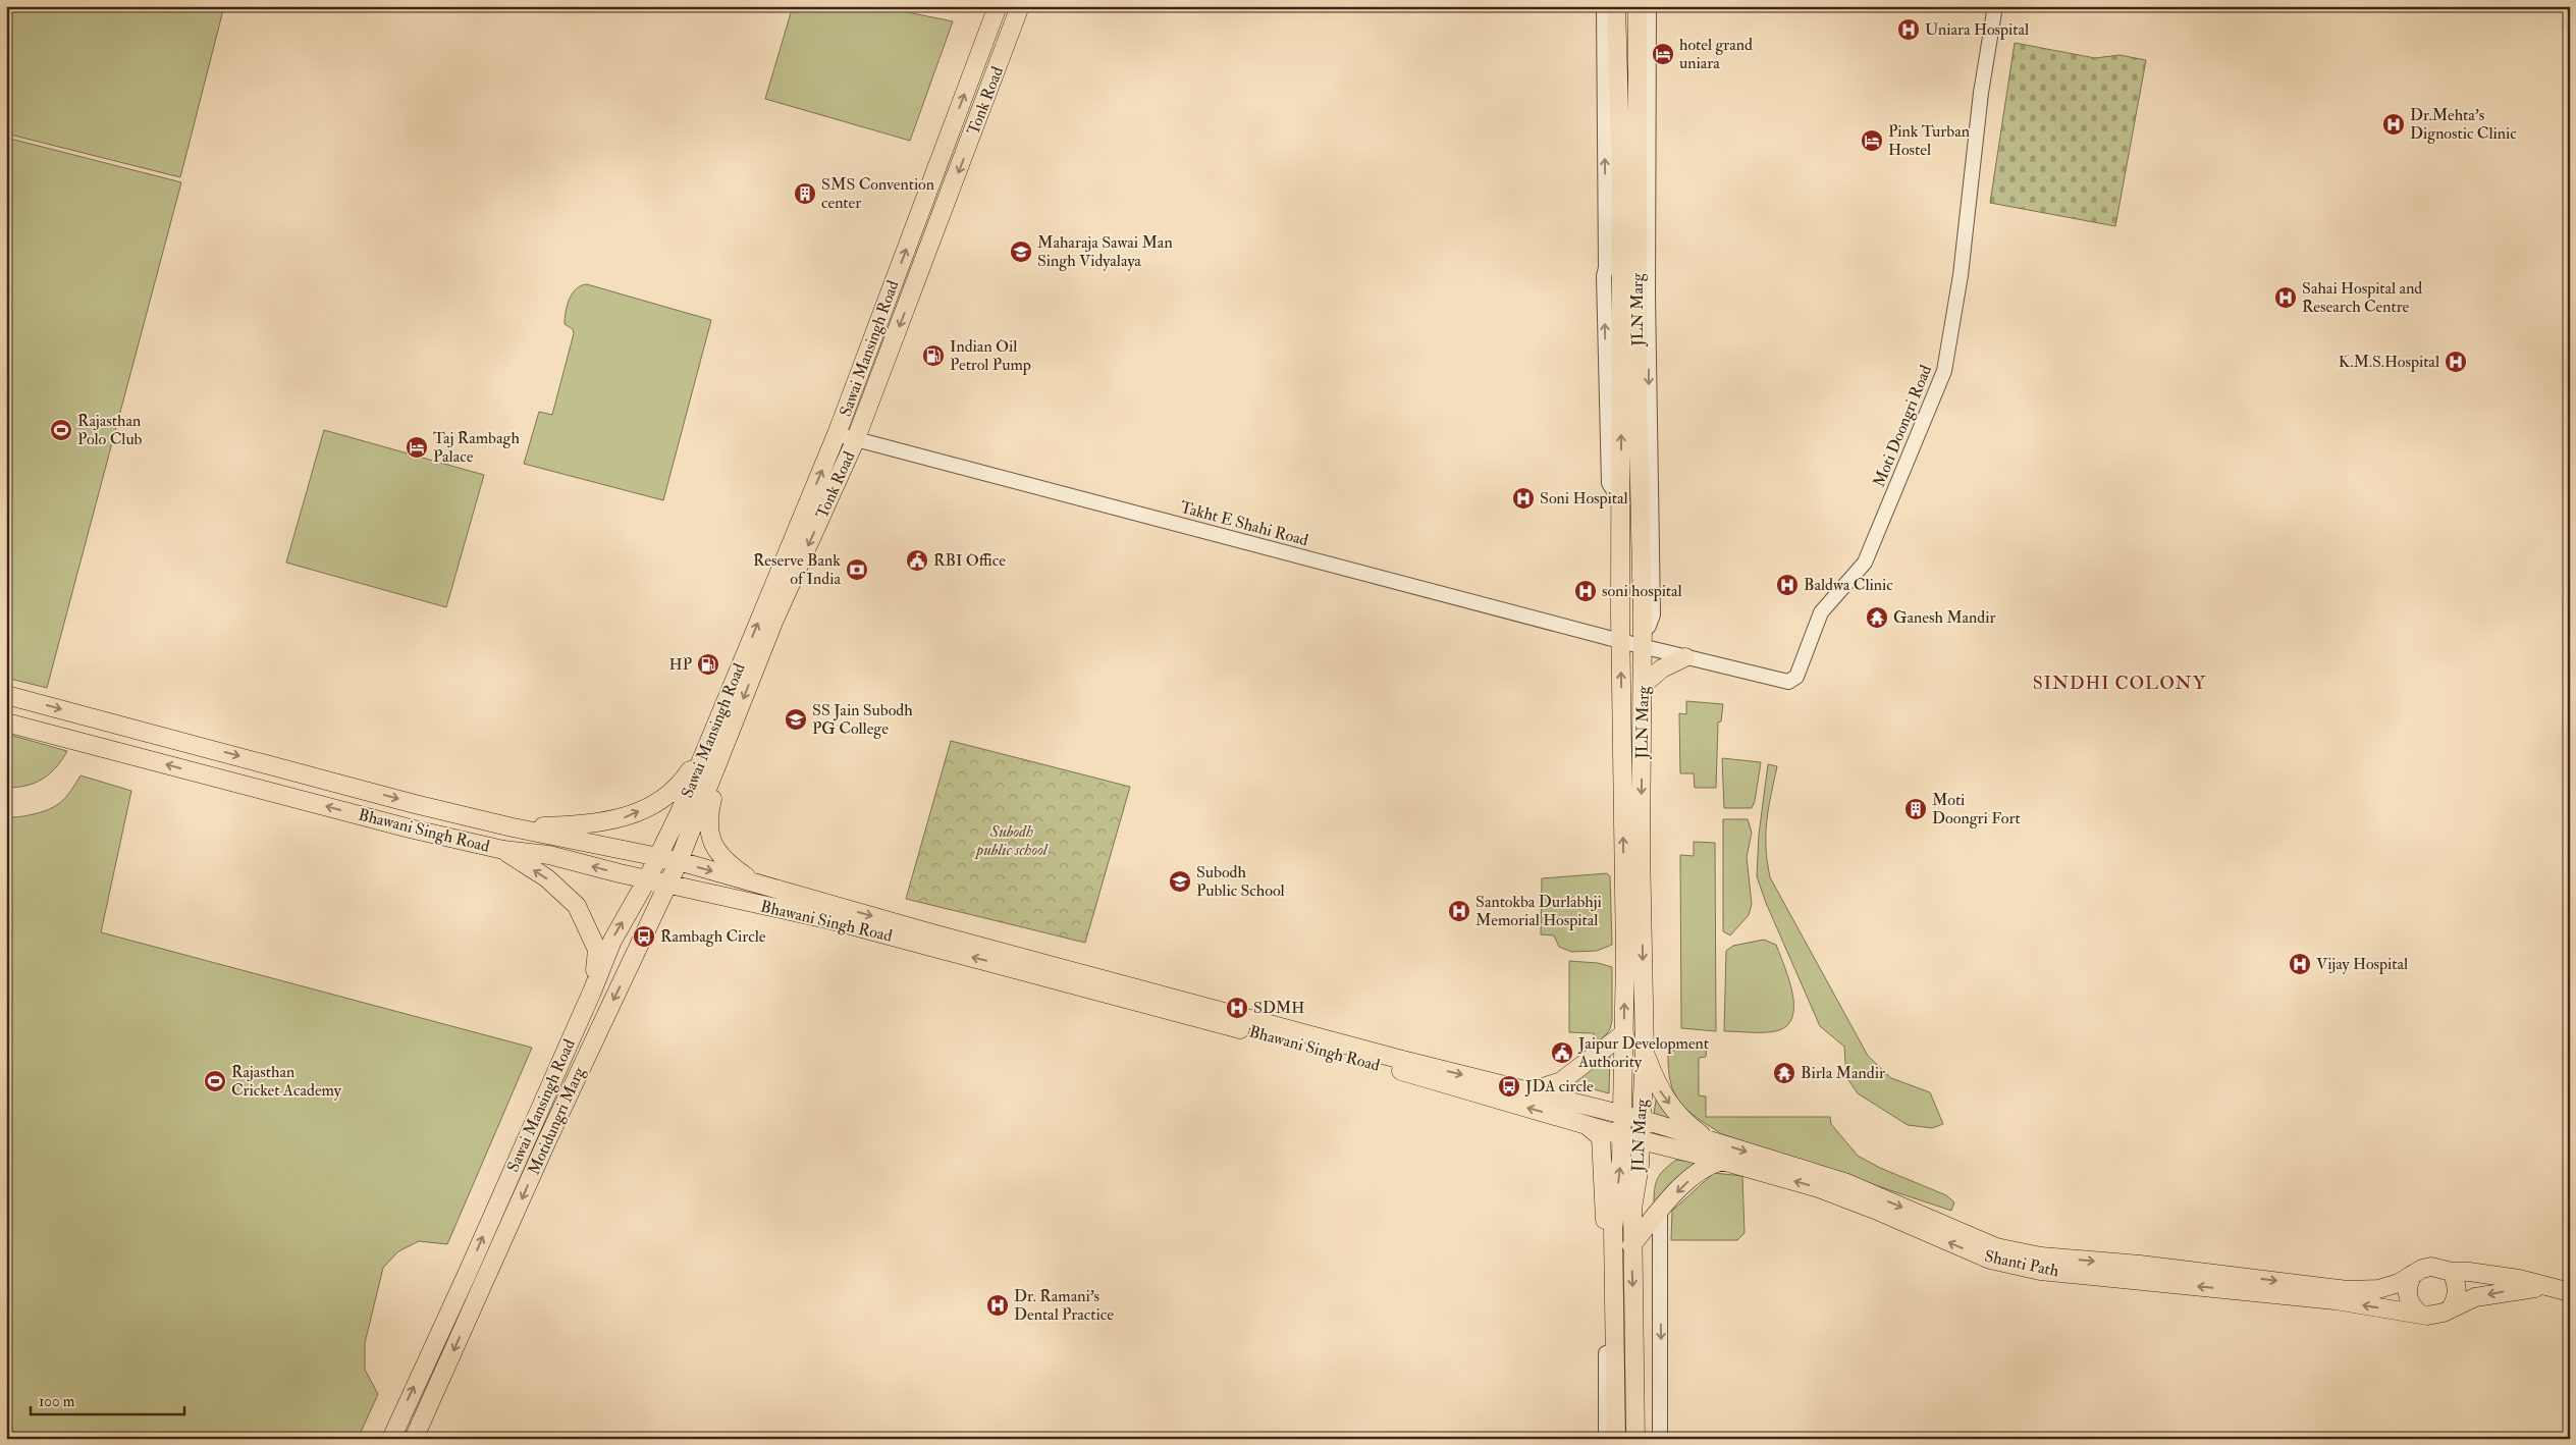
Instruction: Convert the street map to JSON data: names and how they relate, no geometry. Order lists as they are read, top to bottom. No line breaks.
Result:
{"streets":{"main road":["Tonk Road","JLN Marg","Sawai Mansingh Road","Bhawani Singh Road","Motidungri Marg","Shanti Path"],"street":["Moti Doongri Road","Takht E Shahi Road"]},"crossings":[["Tonk Road","Sawai Mansingh Road"],["Tonk Road","Takht E Shahi Road"],["Tonk Road","Bhawani Singh Road"],["Tonk Road","Motidungri Marg"],["JLN Marg","Moti Doongri Road"],["JLN Marg","Takht E Shahi Road"],["JLN Marg","Bhawani Singh Road"],["JLN Marg","Shanti Path"],["Sawai Mansingh Road","Takht E Shahi Road"],["Sawai Mansingh Road","Bhawani Singh Road"],["Moti Doongri Road","Takht E Shahi Road"],["Bhawani Singh Road","Motidungri Marg"],["Bhawani Singh Road","Shanti Path"]],"one_way":["Tonk Road","Sawai Mansingh Road","Motidungri Marg","Shanti Path"],"districts":["SINDHI COLONY"],"parks":["Subodh public school"],"places":{"hospital":["Uniara Hospital","Dr.Mehta's Dignostic Clinic","Sahai Hospital and Research Centre","K.M.S.Hospital","Soni Hospital","Baldwa Clinic","soni hospital","Santokba Durlabhji Memorial Hospital","Vijay Hospital","SDMH","Dr. Ramani's Dental Practice"],"hotel":["hotel grand uniara","Pink Turban Hostel","Taj Rambagh Palace"],"building":["SMS Convention center","Moti Doongri Fort"],"school or university":["Maharaja Sawai Man Singh Vidyalaya","SS Jain Subodh PG College","Subodh Public School"],"fuel station":["Indian Oil Petrol Pump","HP"],"sports":["Rajasthan Polo Club","Rajasthan Cricket Academy"],"public building":["RBI Office","Jaipur Development Authority"],"bank":["Reserve Bank of India"],"temple":["Ganesh Mandir","Birla Mandir"],"bus stop":["Rambagh Circle","JDA circle"]},"scale_bar":"100 m"}
